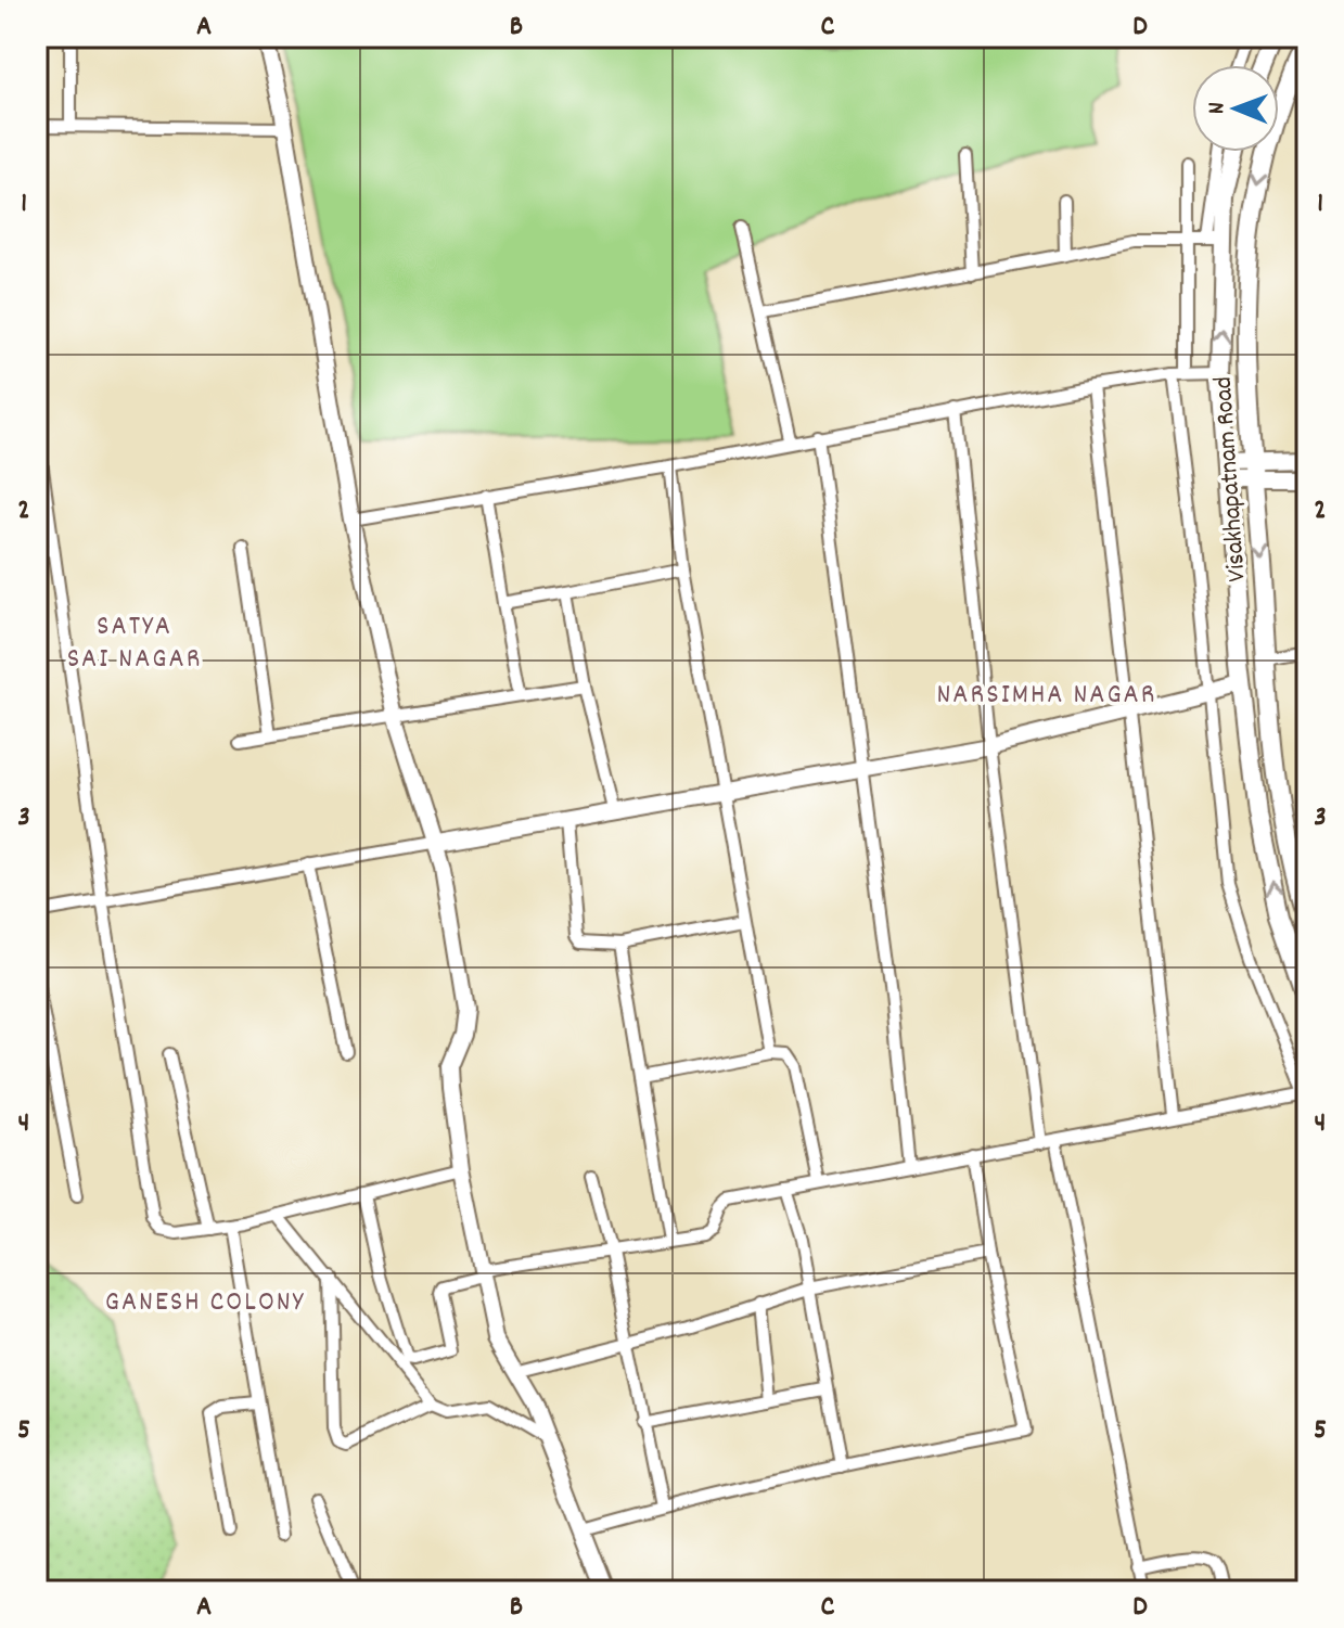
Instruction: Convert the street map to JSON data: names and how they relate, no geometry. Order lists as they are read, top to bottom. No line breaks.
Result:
{"streets":{"main road":["Visakhapatnam Road"]},"districts":["SATYA SAI NAGAR","NARSIMHA NAGAR","GANESH COLONY"],"north":"left","grid":{"columns":["A","B","C","D"],"rows":["1","2","3","4","5"]}}
